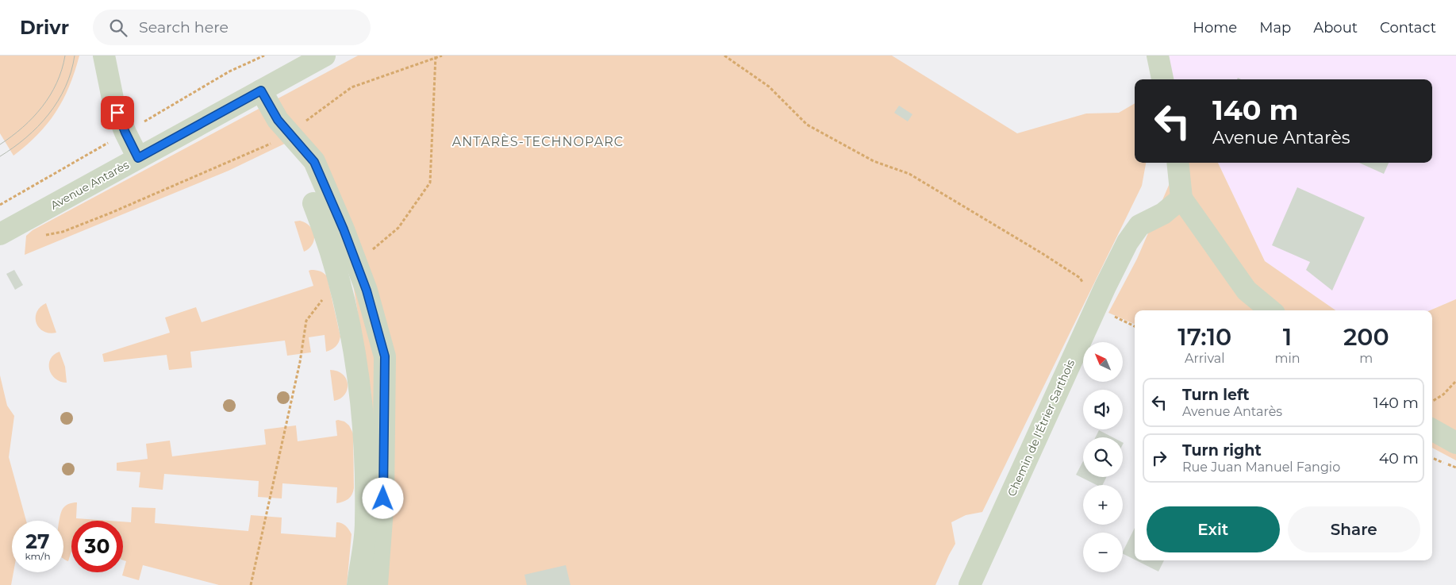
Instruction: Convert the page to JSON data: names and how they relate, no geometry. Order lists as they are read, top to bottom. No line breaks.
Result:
{"streets":{"street":["Avenue Antarès","Chemin de l'Étrier Sarthois"]},"districts":["ANTARÈS-TECHNOPARC"],"north":"top left","page":{"header":"Drivr","search":"Search here","nav":["Home","Map","About","Contact"],"turn":["140 m","Avenue Antarès"],"eta":["17:10","Arrival","1","min","200","m"],"map_buttons":["+","−"],"list":[{"name":"Turn left","note":"Avenue Antarès","value":"140 m"},{"name":"Turn right","note":"Rue Juan Manuel Fangio","value":"40 m"}],"buttons":["Exit","Share"],"speed":"27 km/h","limit":"30"}}
